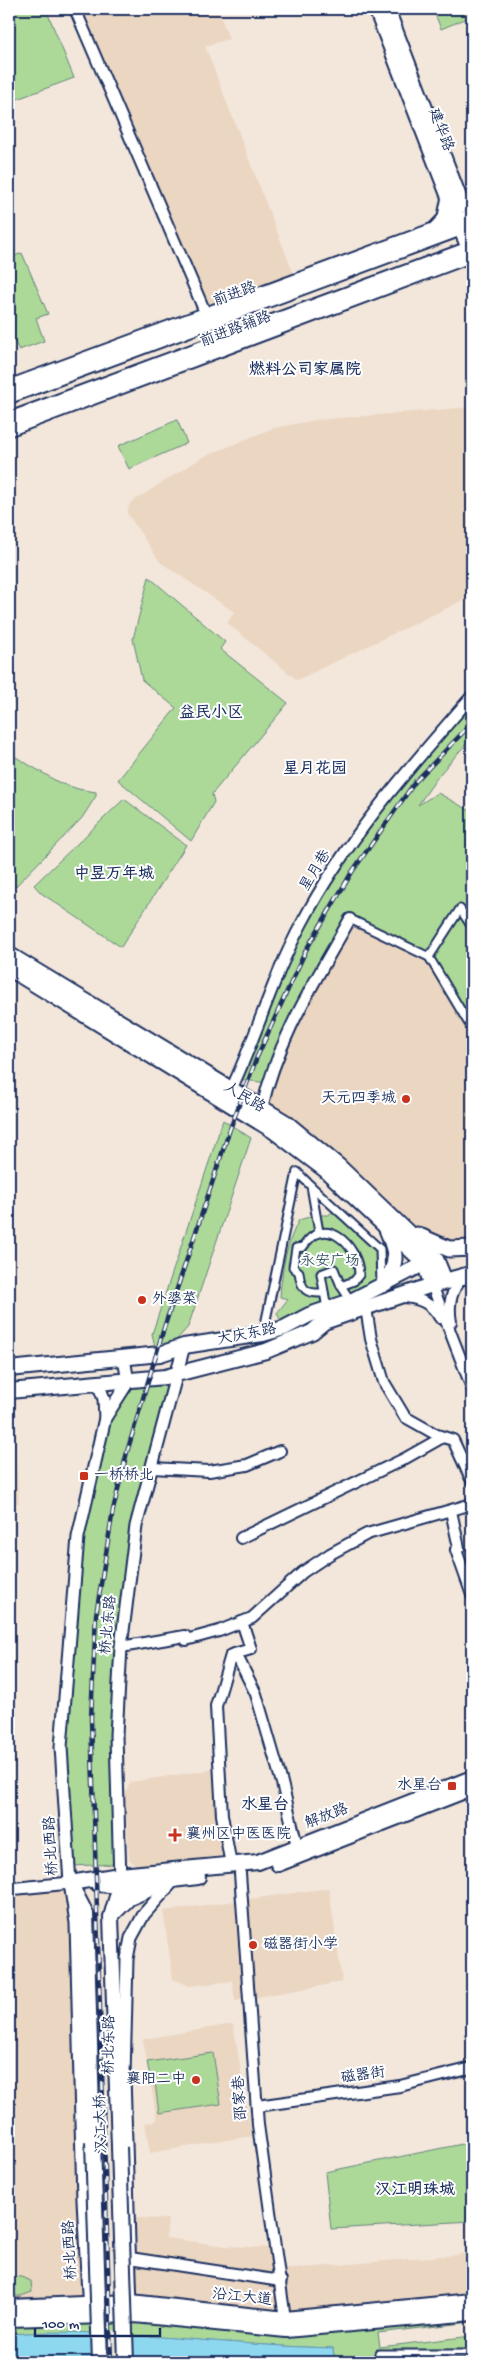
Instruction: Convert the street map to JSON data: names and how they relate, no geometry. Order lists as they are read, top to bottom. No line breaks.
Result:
{"streets":{"main road":["建华路","前进路","人民路","大庆东路","解放路","汉江大桥","沿江大道"],"street":["前进路辅路","星月巷","桥北东路","桥北西路","磁器街","邵家巷"]},"crossings":[["建华路","前进路"],["建华路","前进路辅路"],["前进路","前进路辅路"],["星月巷","人民路"],["人民路","大庆东路"],["大庆东路","桥北东路"],["大庆东路","桥北西路"],["桥北东路","解放路"],["桥北东路","汉江大桥"],["桥北东路","沿江大道"],["解放路","桥北西路"],["解放路","邵家巷"],["解放路","汉江大桥"],["桥北西路","汉江大桥"],["桥北西路","沿江大道"],["磁器街","邵家巷"],["邵家巷","沿江大道"]],"districts":["燃料公司家属院","益民小区","星月花园","中昱万年城","水星台","汉江明珠城"],"parks":["永安广场"],"places":{"other":["天元四季城","外婆菜","磁器街小学","襄阳二中"],"transit":["一桥桥北","水星台"],"health":["襄州区中医医院"]},"scale_bar":"100 m"}
